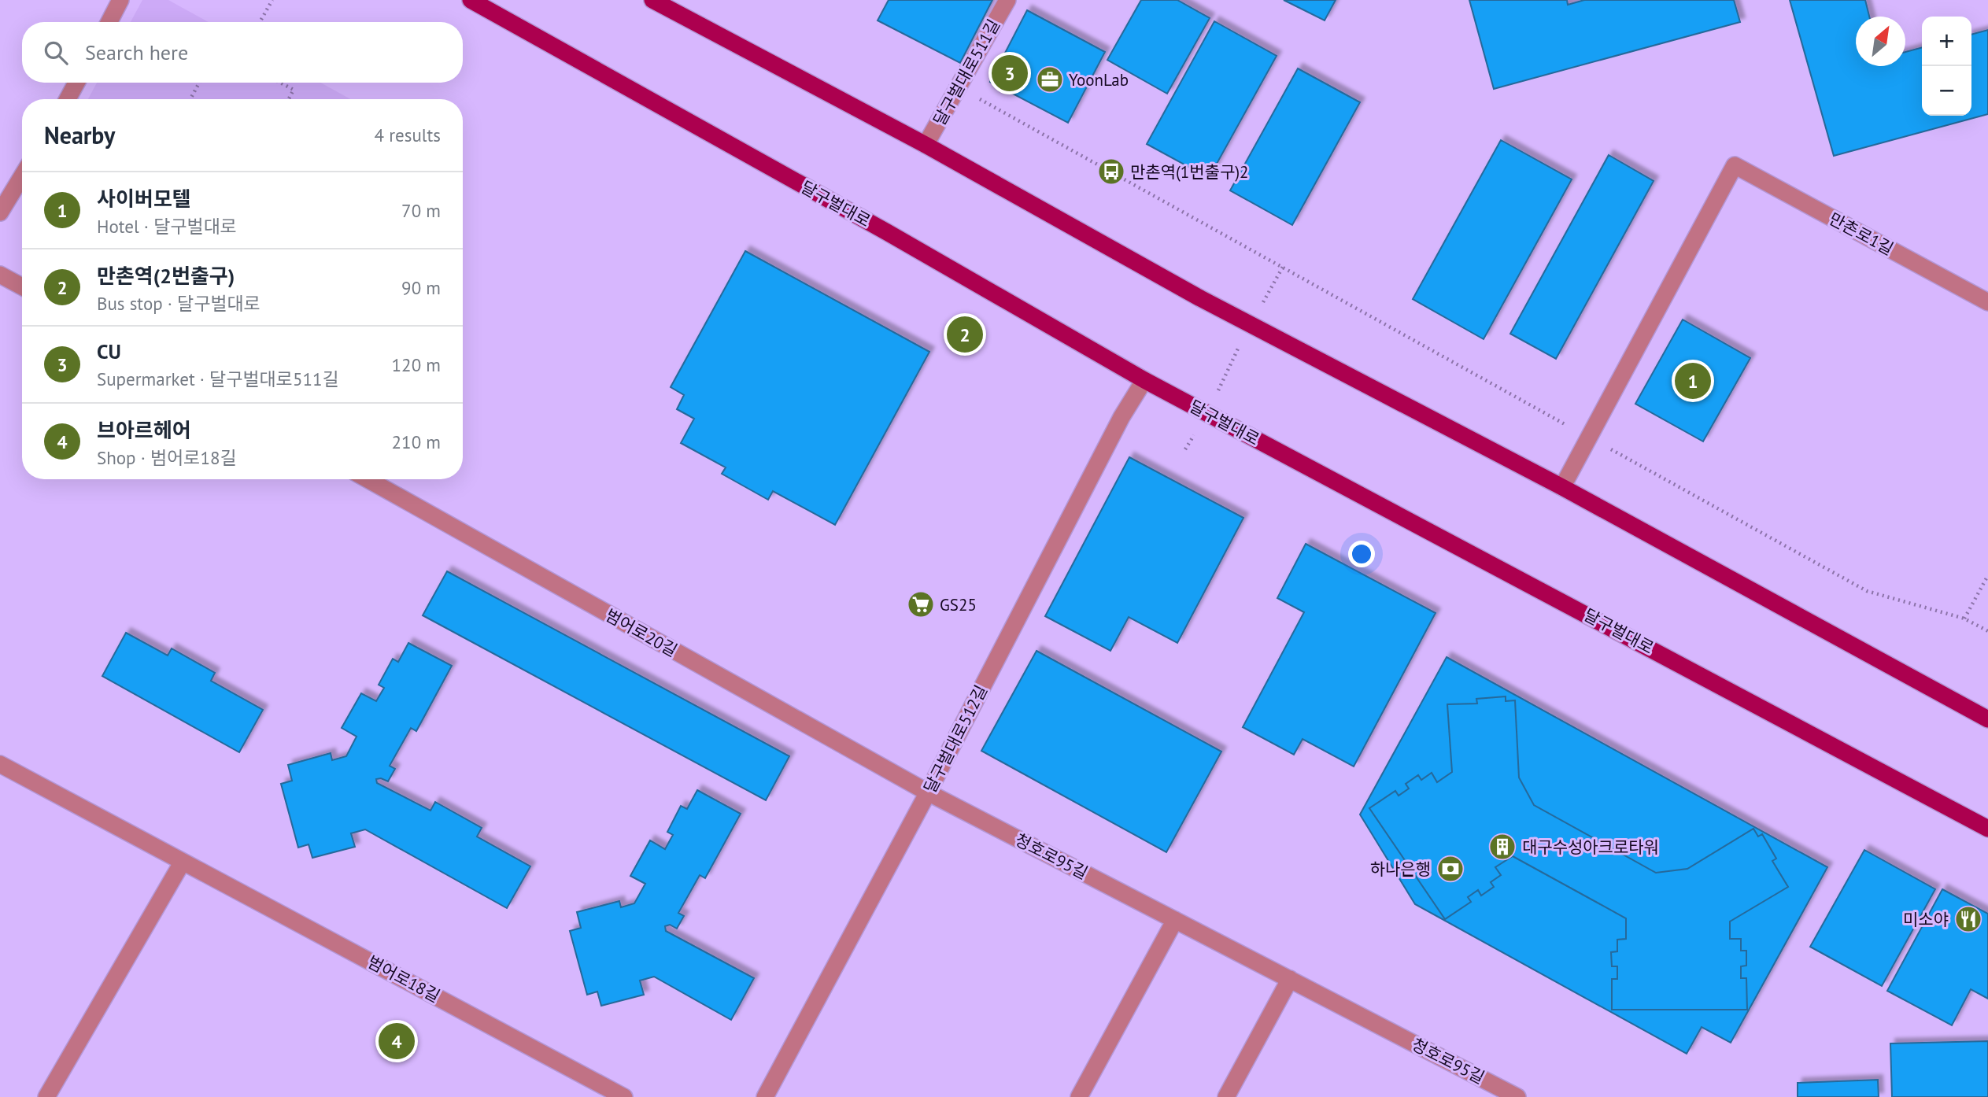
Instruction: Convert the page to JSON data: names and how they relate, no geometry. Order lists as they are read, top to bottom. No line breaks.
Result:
{"streets":{"main road":["달구벌대로"],"street":["달구벌대로511길","만촌로1길","범어로20길","달구벌대로512길","청호로95길","범어로18길"]},"crossings":[["달구벌대로","달구벌대로512길"],["범어로20길","달구벌대로512길"],["범어로20길","청호로95길"],["달구벌대로512길","청호로95길"]],"places":{"office":["YoonLab"],"bus stop":["만촌역(1번출구)2"],"supermarket":["GS25"],"building":["대구수성아크로타워"],"bank":["하나은행"],"restaurant":["미소야"]},"north":"top right","page":{"map_buttons":["+","−"],"search":"Search here","pins":["3","2","1","4"],"heading":["Nearby","4 results"],"list":[{"mark":"1","name":"사이버모텔","note":"Hotel · 달구벌대로","value":"70 m"},{"mark":"2","name":"만촌역(2번출구)","note":"Bus stop · 달구벌대로","value":"90 m"},{"mark":"3","name":"CU","note":"Supermarket · 달구벌대로511길","value":"120 m"},{"mark":"4","name":"브아르헤어","note":"Shop · 범어로18길","value":"210 m"}]}}
